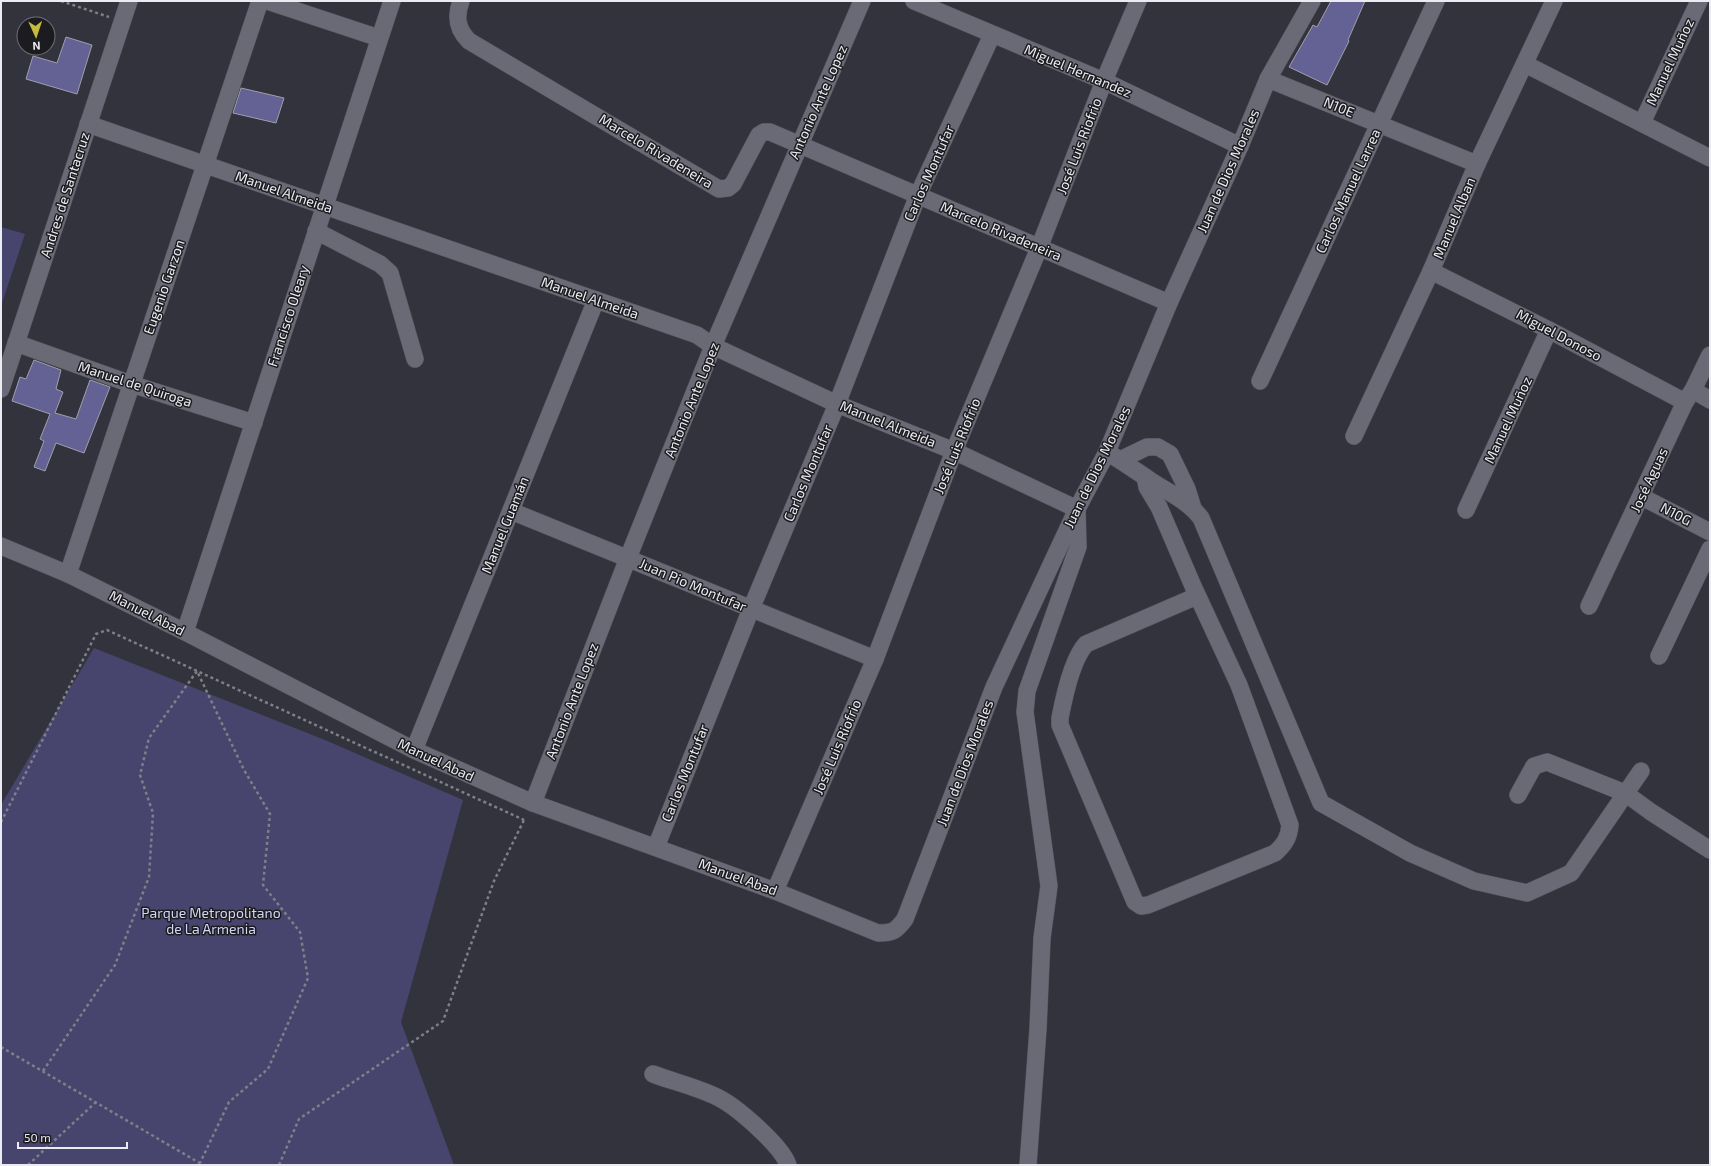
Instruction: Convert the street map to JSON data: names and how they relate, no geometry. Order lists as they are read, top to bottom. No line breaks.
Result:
{"streets":{"street":["Manuel Muñoz","Miguel Hernandez","Antonio Ante Lopez","N10E","José Luis Riofrio","Marcelo Rivadeneira","Juan de Dios Morales","Carlos Montufar","Carlos Manuel Larrea","Manuel Almeida","Andres de Santacruz","Manuel Alban","Eugenio Garzon","Francisco Oleary","Miguel Donoso","Manuel de Quiroga","José Aguas","N10G","Manuel Guamán","Juan Pio Montufar","Manuel Abad"]},"crossings":[["Manuel Muñoz","Miguel Donoso"],["Miguel Hernandez","José Luis Riofrio"],["Miguel Hernandez","Juan de Dios Morales"],["Miguel Hernandez","Carlos Montufar"],["Antonio Ante Lopez","Marcelo Rivadeneira"],["Antonio Ante Lopez","Manuel Almeida"],["Antonio Ante Lopez","Juan Pio Montufar"],["Antonio Ante Lopez","Manuel Abad"],["N10E","Juan de Dios Morales"],["N10E","Carlos Manuel Larrea"],["N10E","Manuel Alban"],["José Luis Riofrio","Marcelo Rivadeneira"],["José Luis Riofrio","Manuel Almeida"],["José Luis Riofrio","Juan Pio Montufar"],["José Luis Riofrio","Manuel Abad"],["Marcelo Rivadeneira","Juan de Dios Morales"],["Marcelo Rivadeneira","Carlos Montufar"],["Juan de Dios Morales","Manuel Almeida"],["Juan de Dios Morales","Manuel Abad"],["Carlos Montufar","Manuel Almeida"],["Carlos Montufar","Juan Pio Montufar"],["Carlos Montufar","Manuel Abad"],["Manuel Almeida","Andres de Santacruz"],["Manuel Almeida","Eugenio Garzon"],["Manuel Almeida","Francisco Oleary"],["Manuel Almeida","Manuel Guamán"],["Andres de Santacruz","Manuel de Quiroga"],["Manuel Alban","Miguel Donoso"],["Eugenio Garzon","Manuel de Quiroga"],["Eugenio Garzon","Manuel Abad"],["Francisco Oleary","Manuel de Quiroga"],["Francisco Oleary","Manuel Abad"],["Miguel Donoso","José Aguas"],["José Aguas","N10G"],["Manuel Guamán","Juan Pio Montufar"],["Manuel Guamán","Manuel Abad"]],"parks":["Parque Metropolitano de La Armenia"],"scale_bar":"50 m","north":"bottom"}
